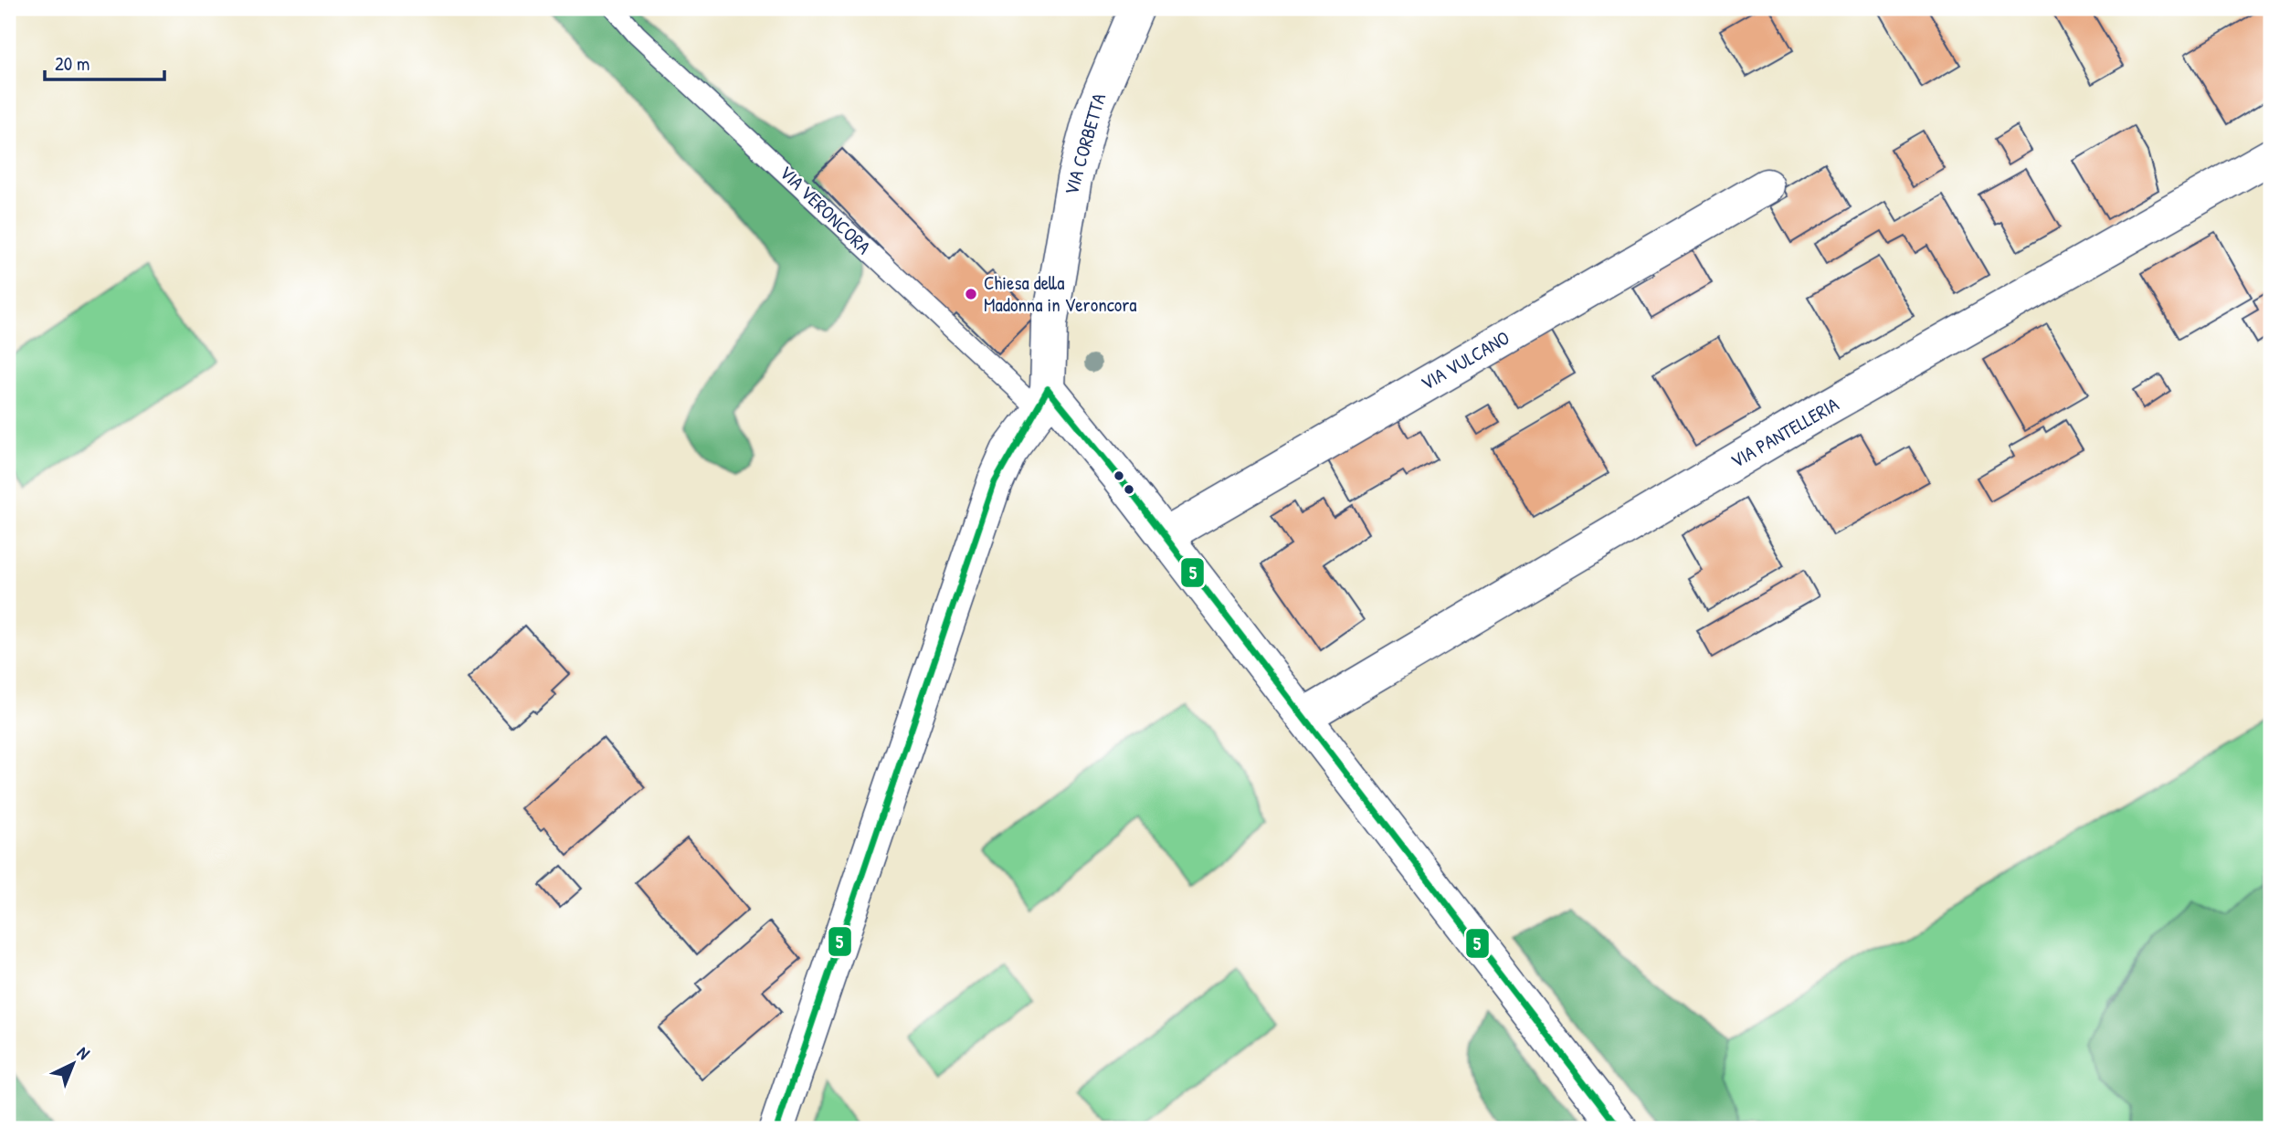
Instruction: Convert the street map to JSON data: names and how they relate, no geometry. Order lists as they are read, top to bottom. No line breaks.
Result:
{"streets":{"street":["VIA CORBETTA","VIA VULCANO","VIA PANTELLERIA"],"lane":["VIA VERONCORA"]},"crossings":[["VIA CORBETTA","VIA VERONCORA"]],"places":["Chiesa della Madonna in Veroncora"],"lines":["transit line 5"],"scale_bar":"20 m","north":"top right"}
